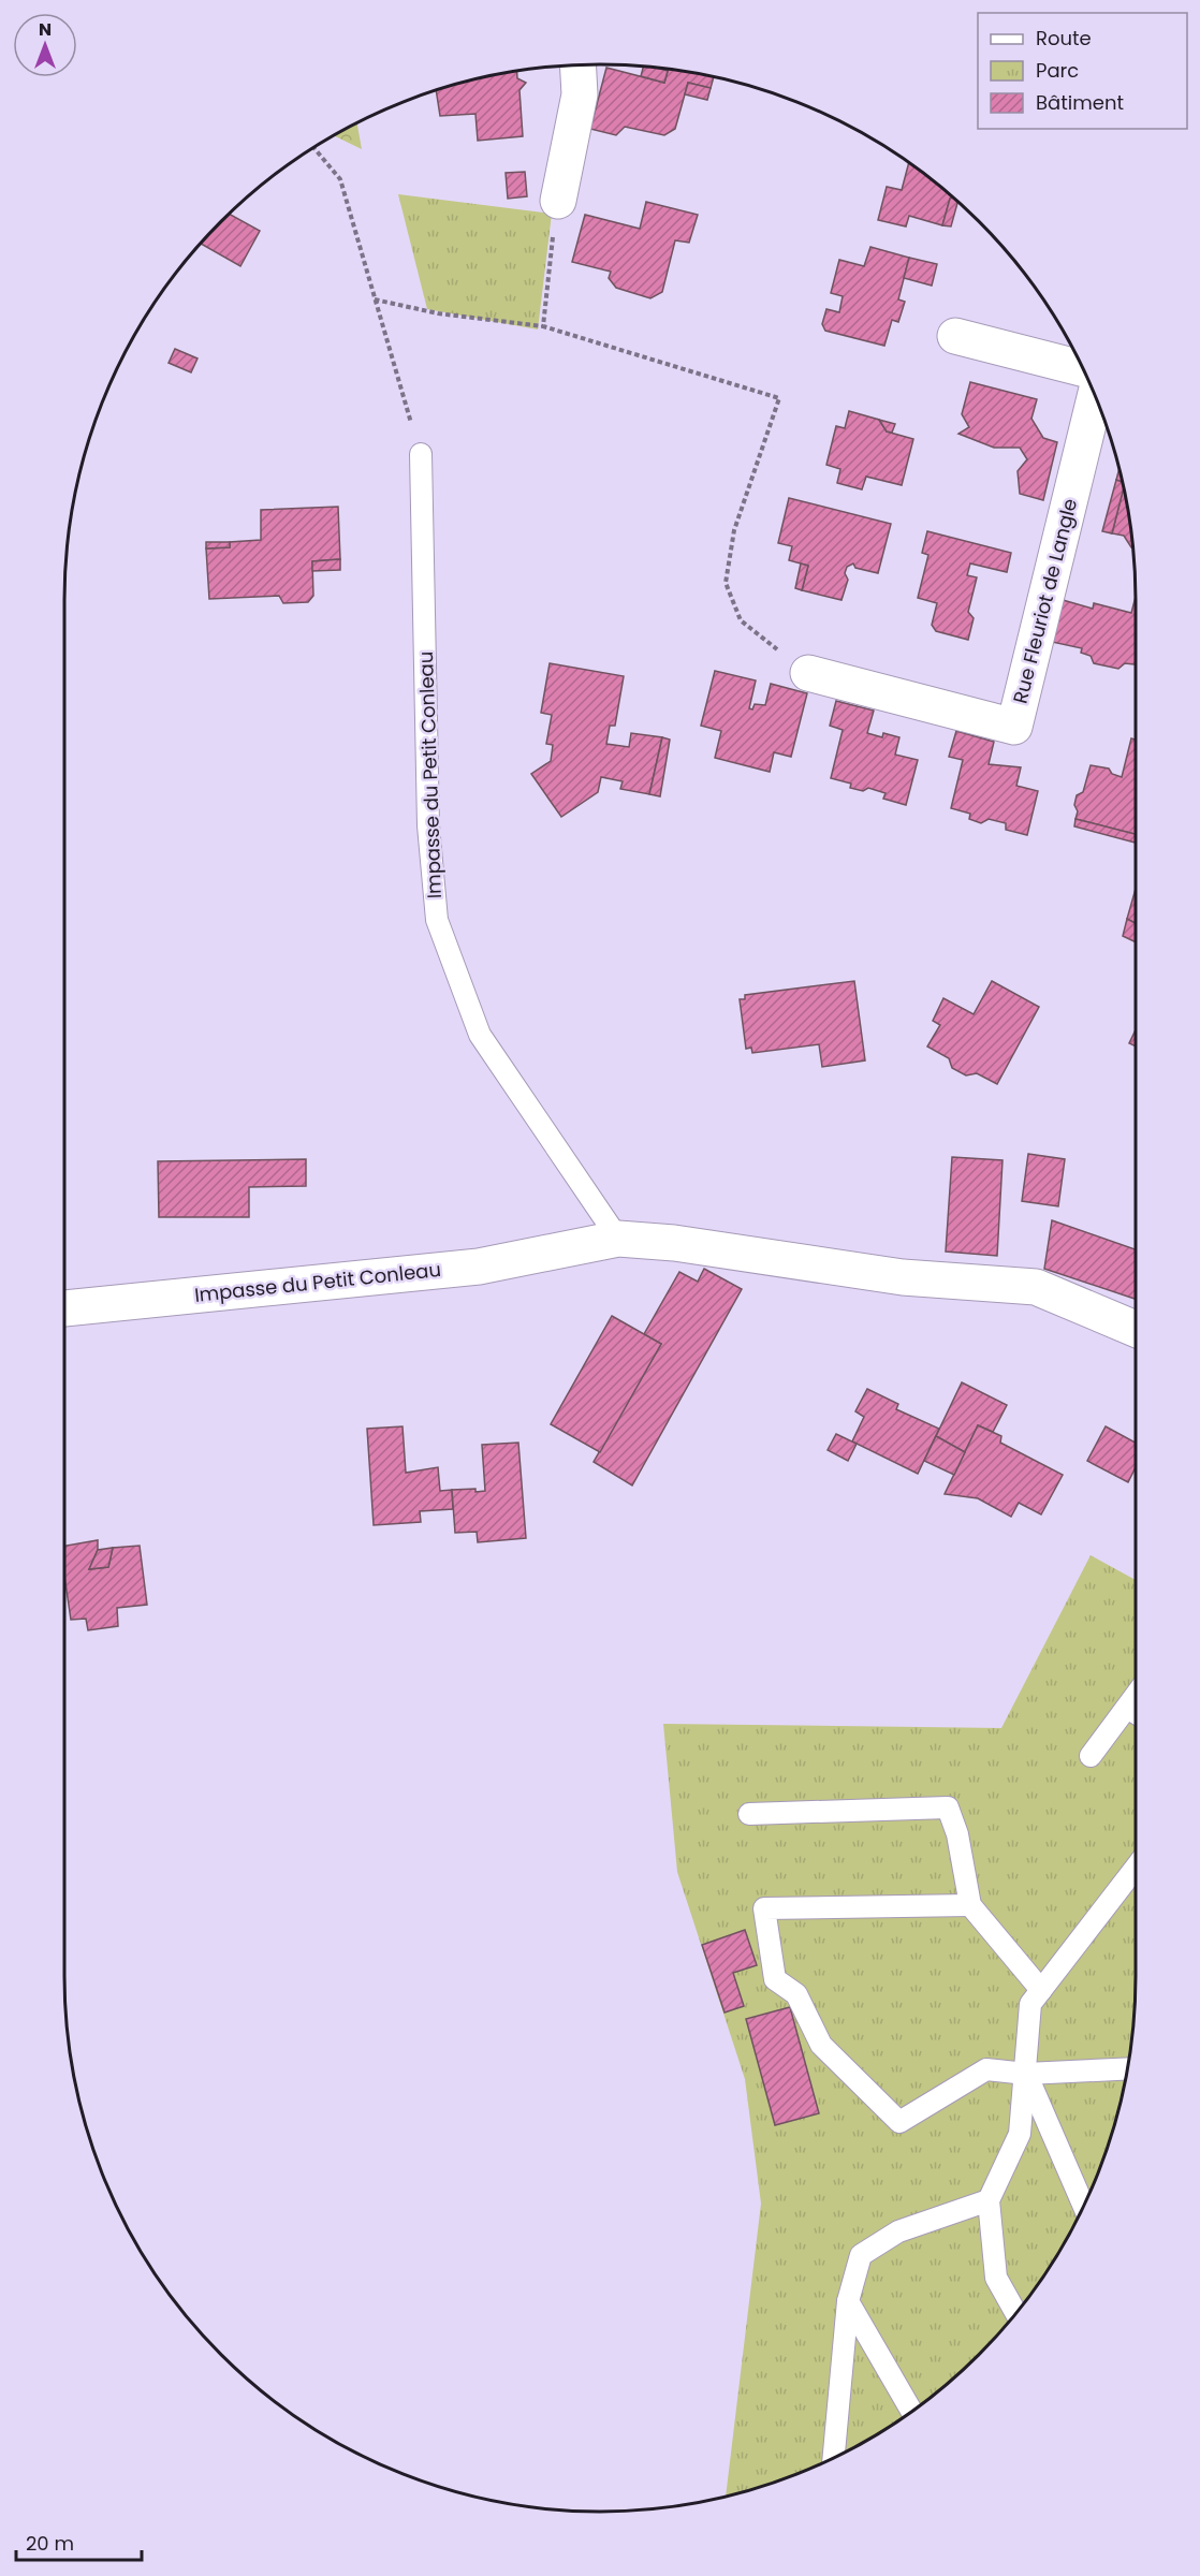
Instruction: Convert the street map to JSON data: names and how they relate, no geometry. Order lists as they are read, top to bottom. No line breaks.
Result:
{"streets":{"street":["Rue Fleuriot de Langle","Impasse du Petit Conleau"]},"legend":["Route","Parc","Bâtiment"],"scale_bar":"20 m","north":"top"}
